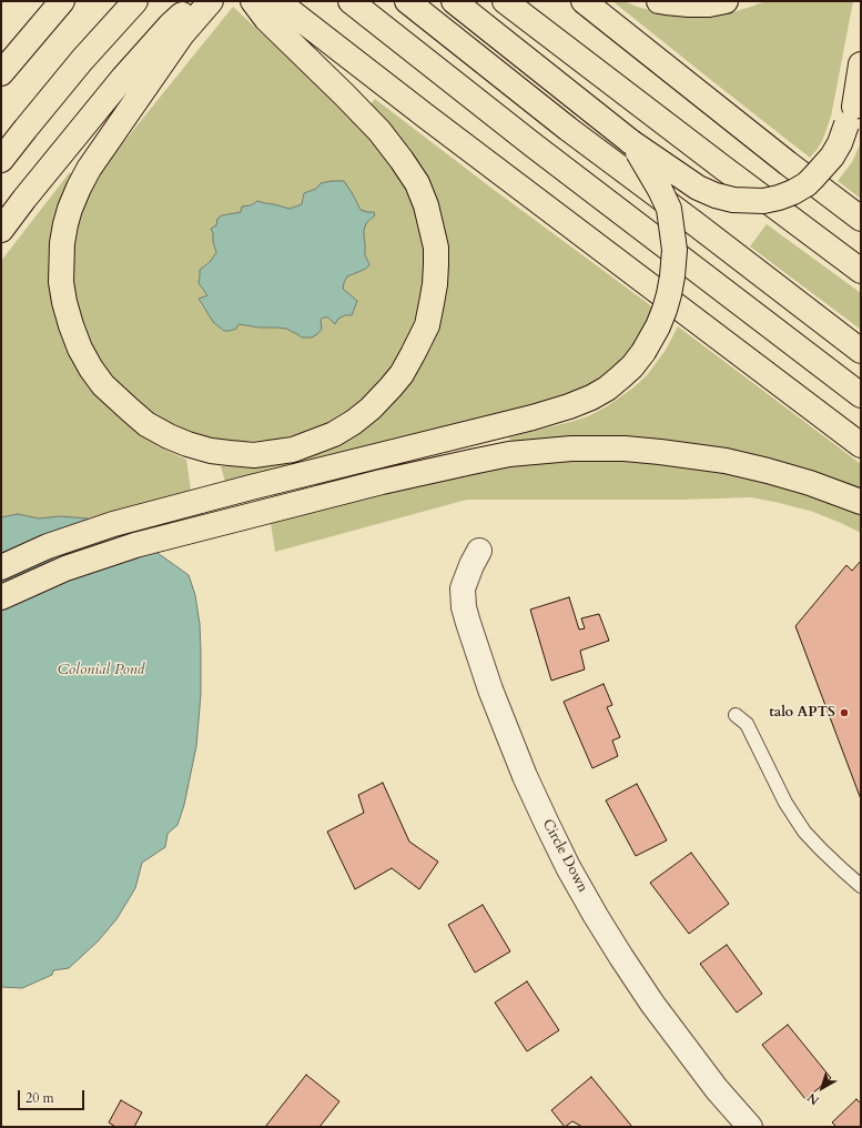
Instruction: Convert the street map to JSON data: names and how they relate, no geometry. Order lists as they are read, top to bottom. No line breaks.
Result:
{"streets":{"street":["Circle Down"]},"water":["Colonial Pond"],"places":["talo APTS"],"scale_bar":"20 m","north":"bottom left"}
